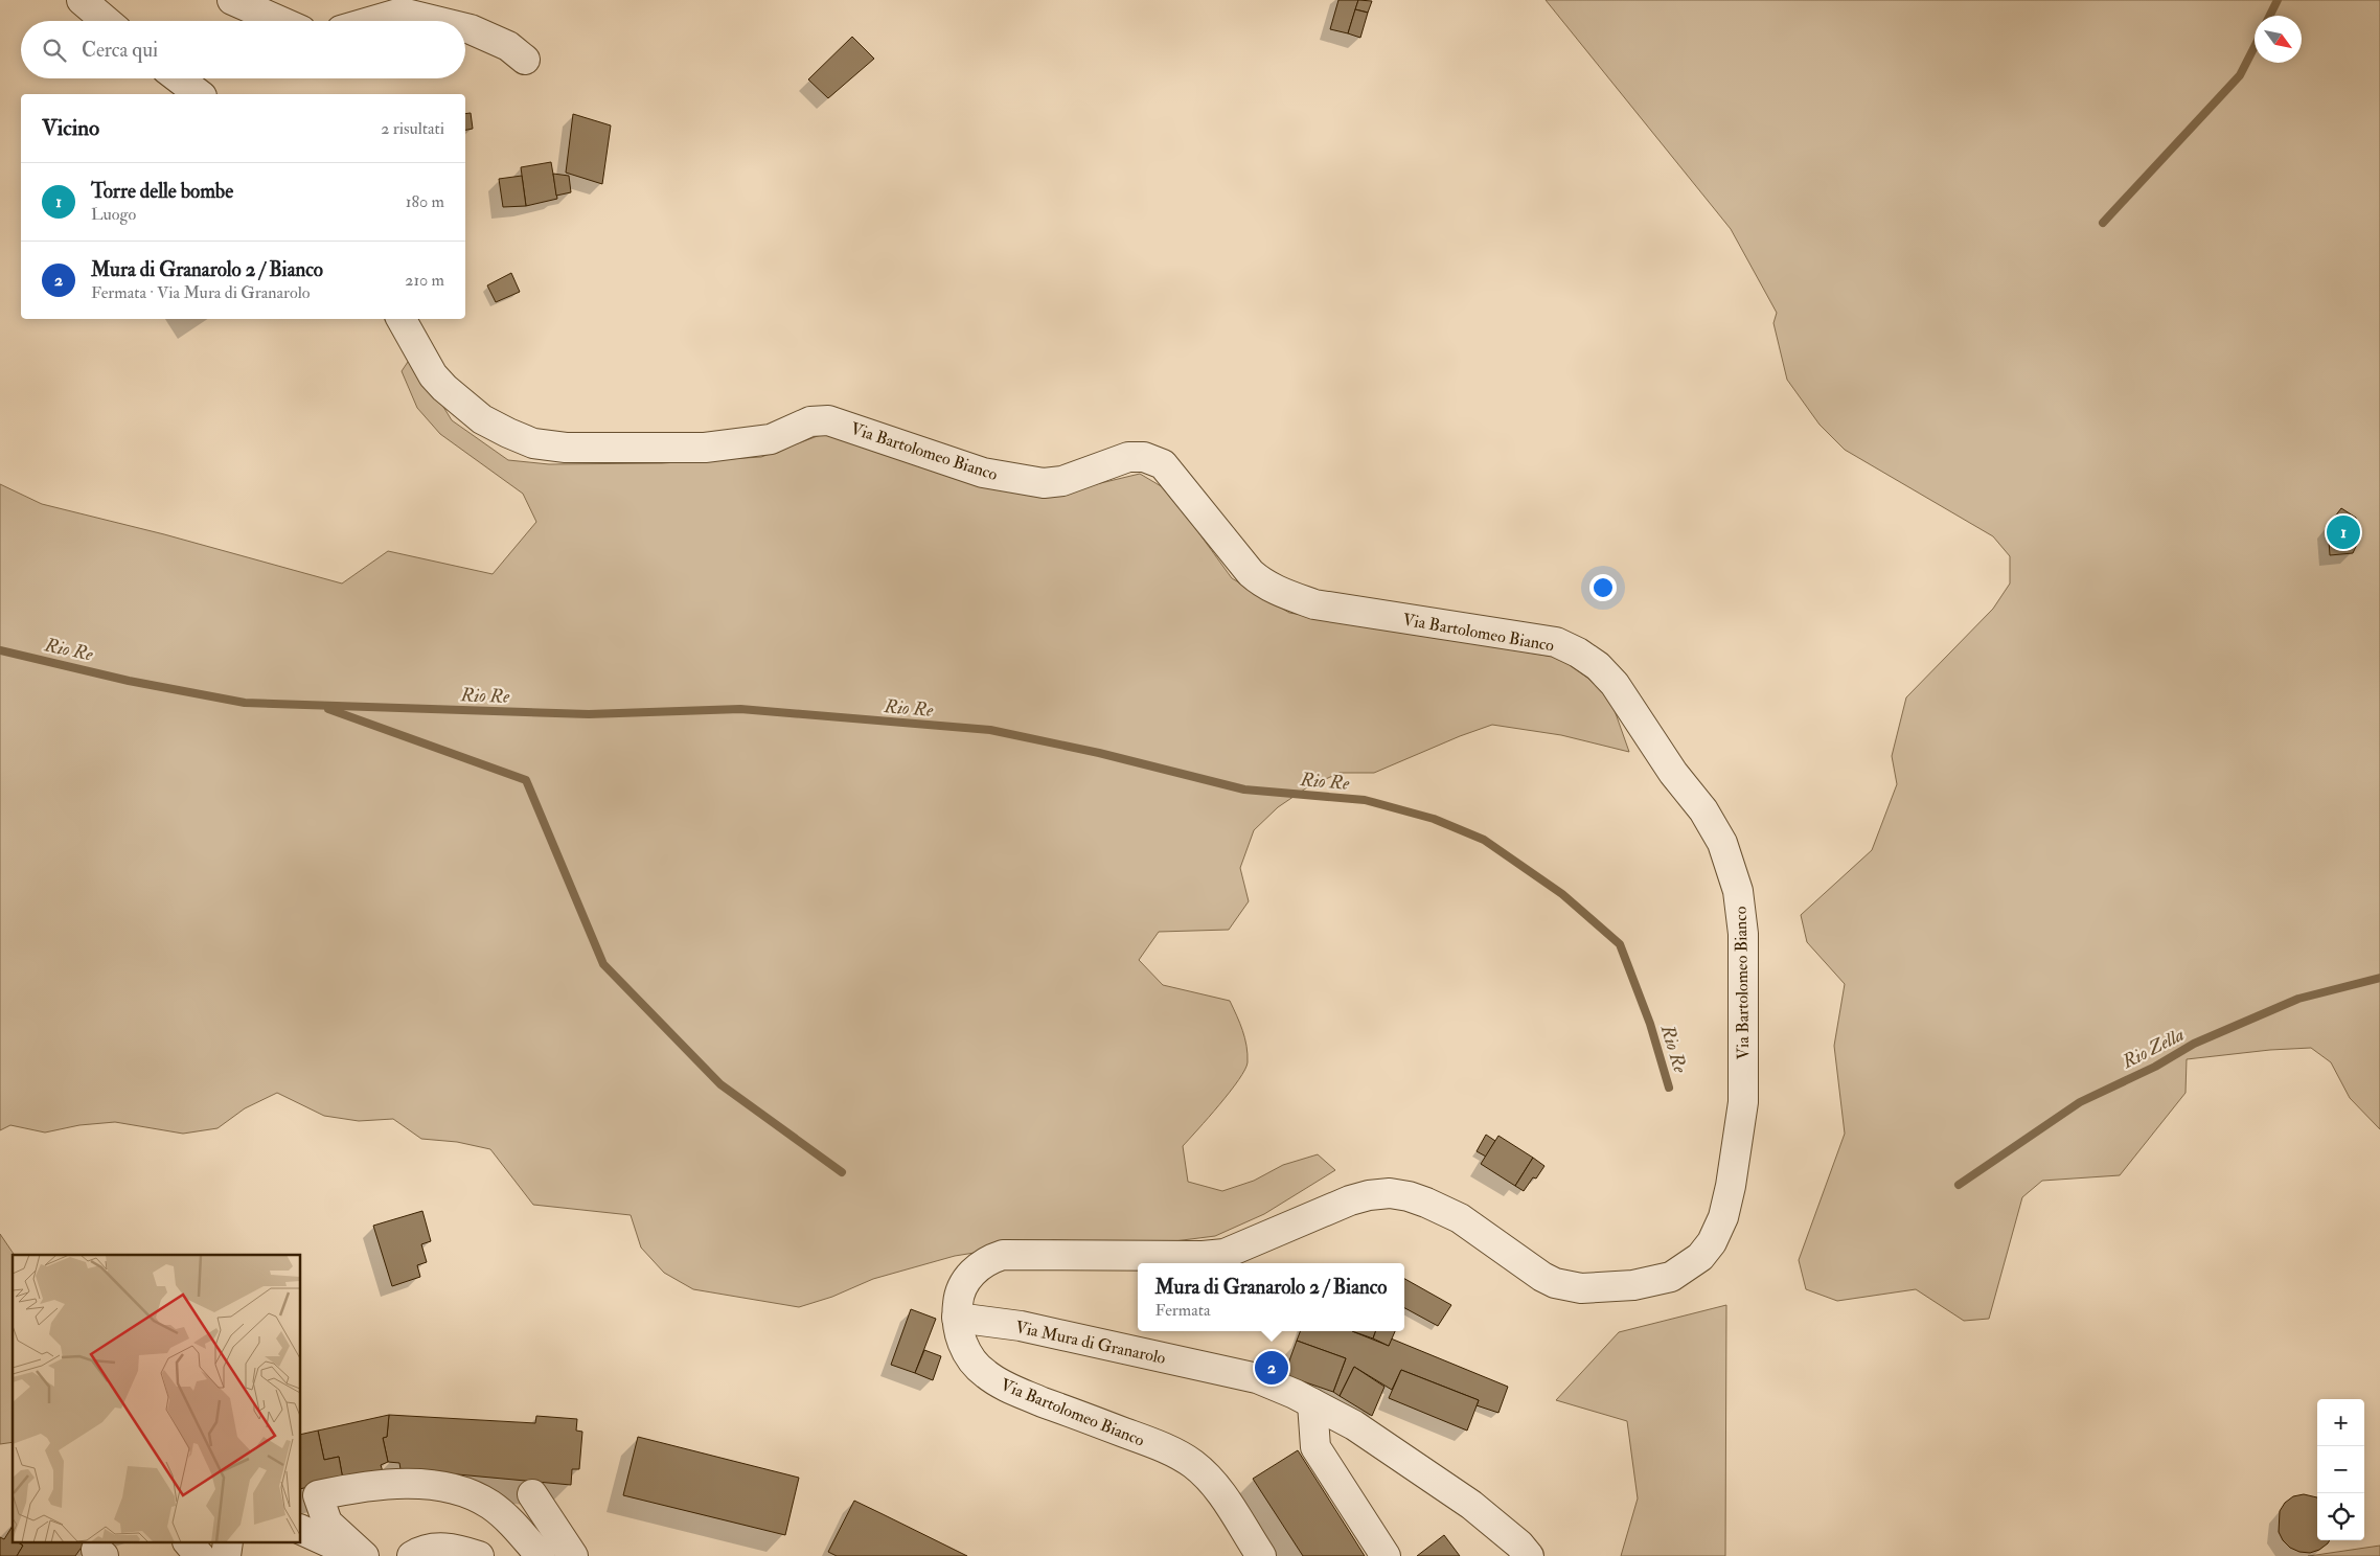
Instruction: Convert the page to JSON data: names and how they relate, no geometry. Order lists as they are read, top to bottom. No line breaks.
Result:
{"streets":{"street":["Via Bartolomeo Bianco","Via Mura di Granarolo"]},"crossings":[["Via Bartolomeo Bianco","Via Mura di Granarolo"]],"water":["Rio Re","Rio Zella"],"north":"bottom right","page":{"search":"Cerca qui","heading":["Vicino","2 risultati"],"list":[{"mark":"1","name":"Torre delle bombe","note":"Luogo","value":"180 m"},{"mark":"2","name":"Mura di Granarolo 2 / Bianco","note":"Fermata · Via Mura di Granarolo","value":"210 m"}],"pins":["1","2"],"popup":["Mura di Granarolo 2 / Bianco","Fermata"],"map_buttons":["+","−"]}}
